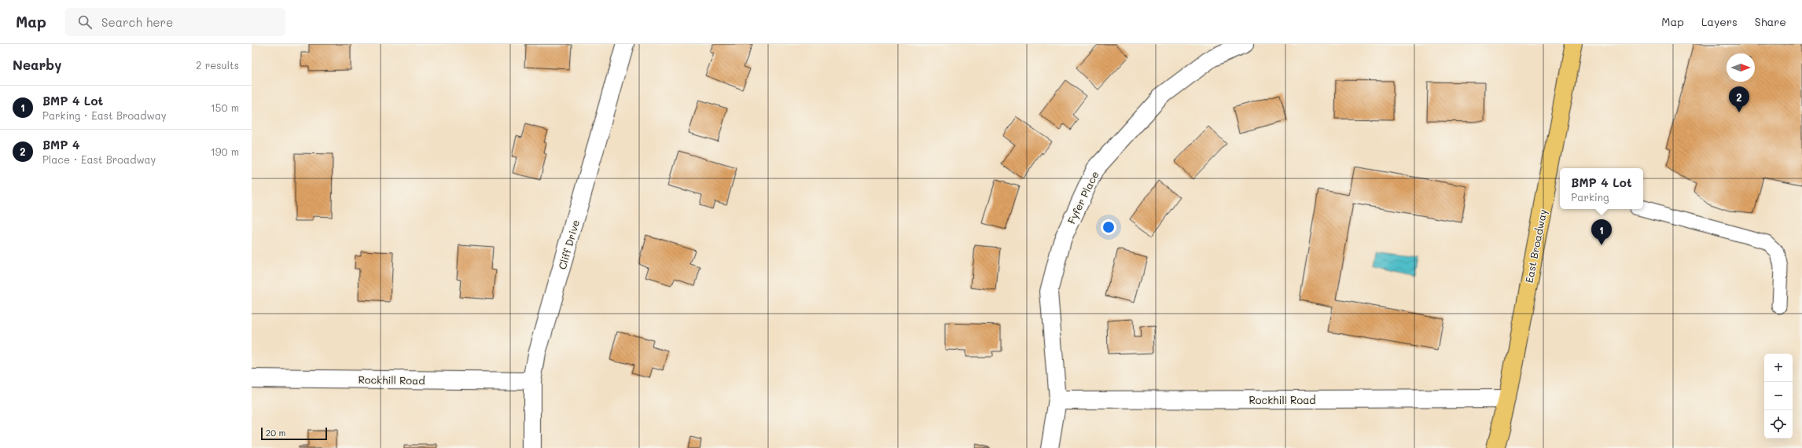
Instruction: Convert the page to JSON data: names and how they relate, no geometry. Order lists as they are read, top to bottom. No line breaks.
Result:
{"streets":{"main road":["East Broadway"],"street":["Fyfer Place","Cliff Drive","Rockhill Road"]},"crossings":[["Fyfer Place","Rockhill Road"],["Cliff Drive","Rockhill Road"],["East Broadway","Rockhill Road"]],"scale_bar":"20 m","north":"right","page":{"header":"Map","search":"Search here","nav":["Map","Layers","Share"],"heading":["Nearby","2 results"],"list":[{"mark":"1","name":"BMP 4 Lot","note":"Parking · East Broadway","value":"150 m"},{"mark":"2","name":"BMP 4","note":"Place · East Broadway","value":"190 m"}],"pins":["2","1"],"popup":["BMP 4 Lot","Parking"],"map_buttons":["+","−"],"scale":"20 m"}}
